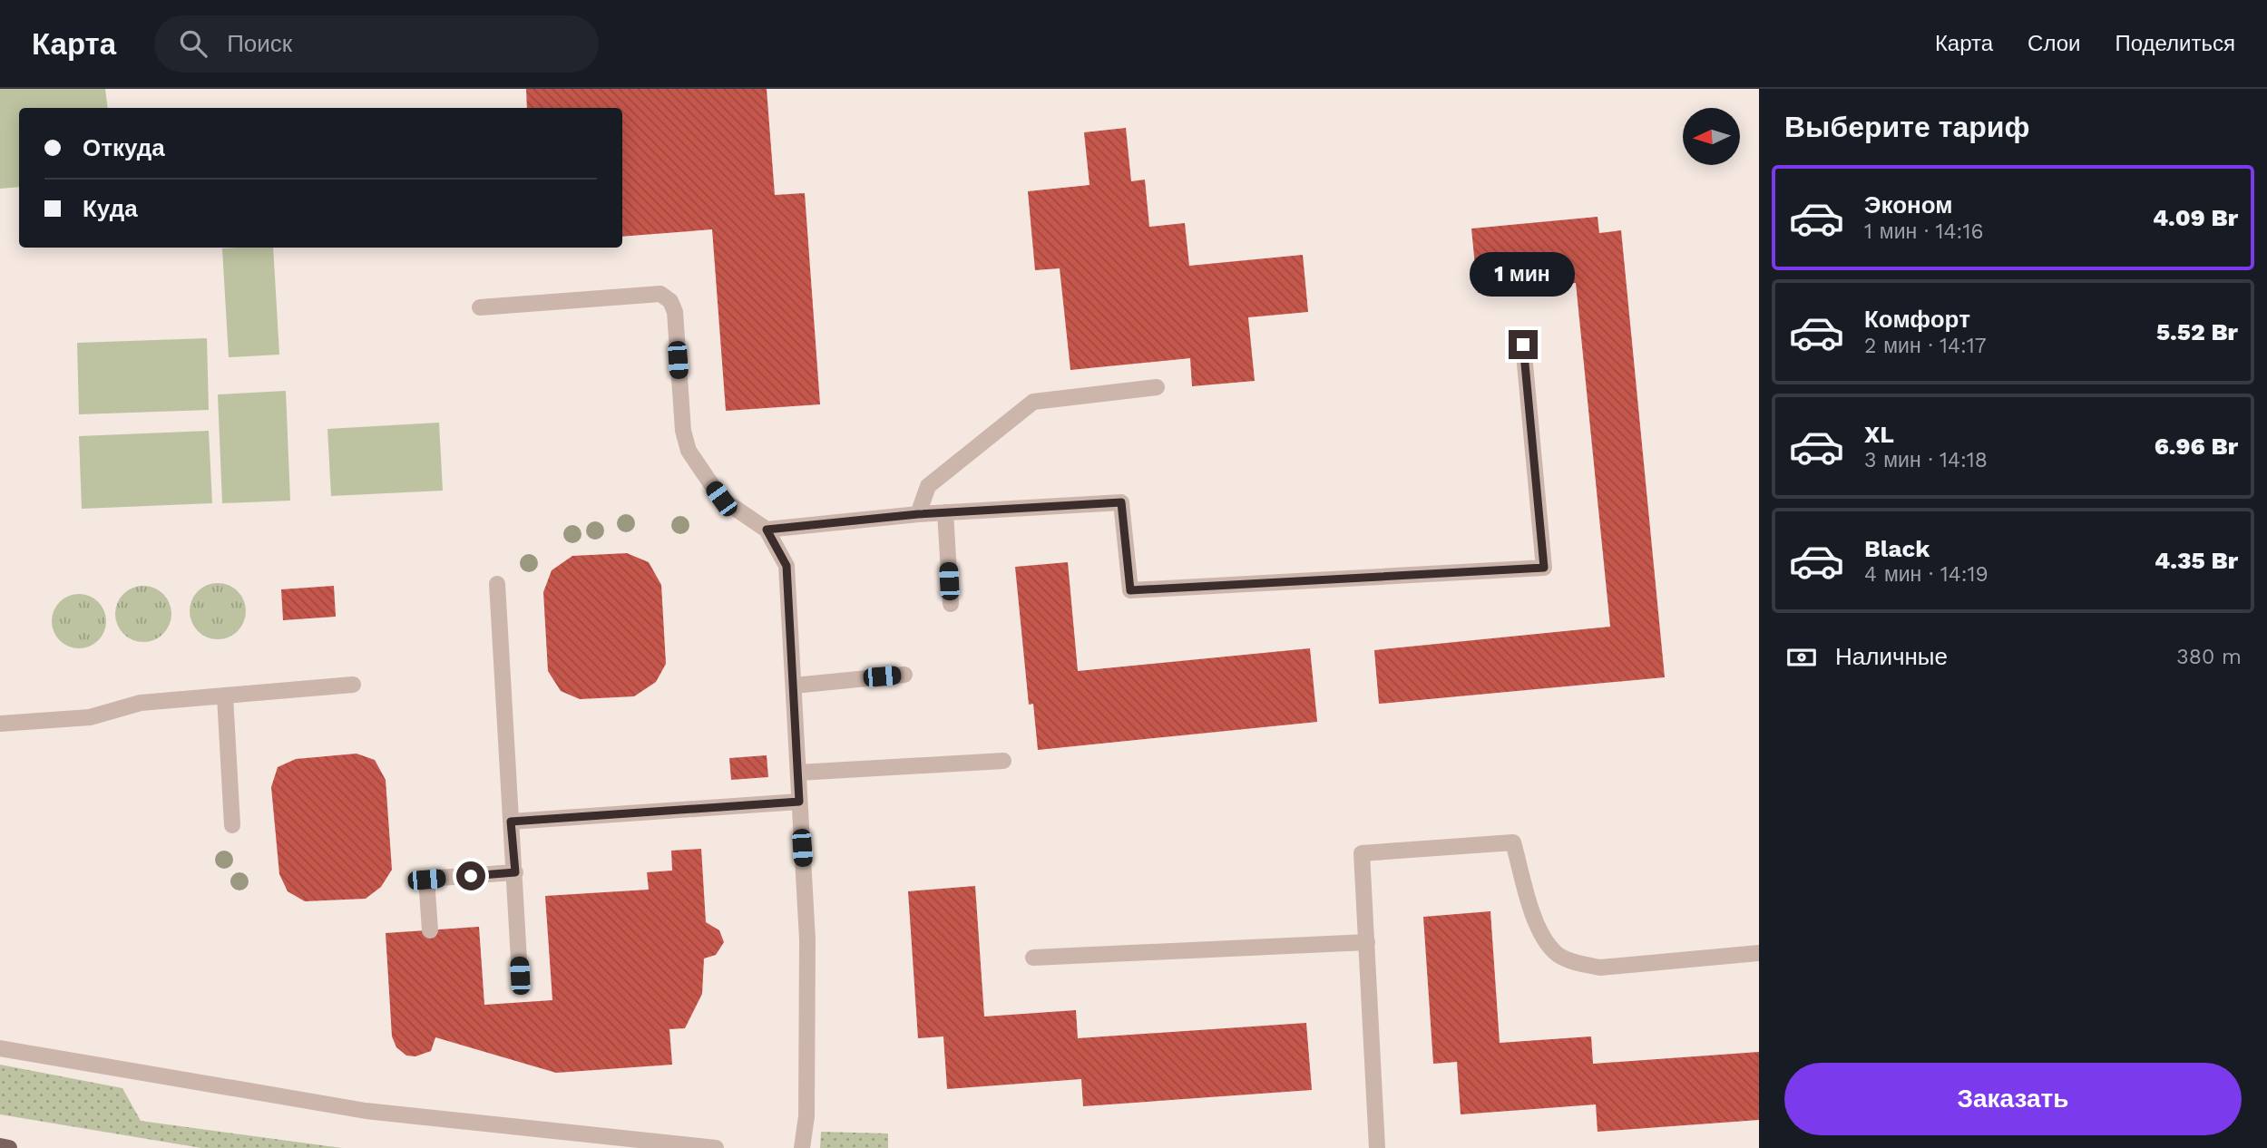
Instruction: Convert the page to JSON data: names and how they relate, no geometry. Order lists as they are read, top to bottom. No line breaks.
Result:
{"north":"left","page":{"header":"Карта","search":"Поиск","nav":["Карта","Слои","Поделиться"],"heading":"Выберите тариф","banner":["Откуда","Куда"],"list":[{"name":"Эконом","note":"1 мин · 14:16","value":"4.09 Br"},{"name":"Комфорт","note":"2 мин · 14:17","value":"5.52 Br"},{"name":"XL","note":"3 мин · 14:18","value":"6.96 Br"},{"name":"Black","note":"4 мин · 14:19","value":"4.35 Br"}],"bubble":"1 мин","pay":["Наличные","380 m"],"buttons":"Заказать"}}
